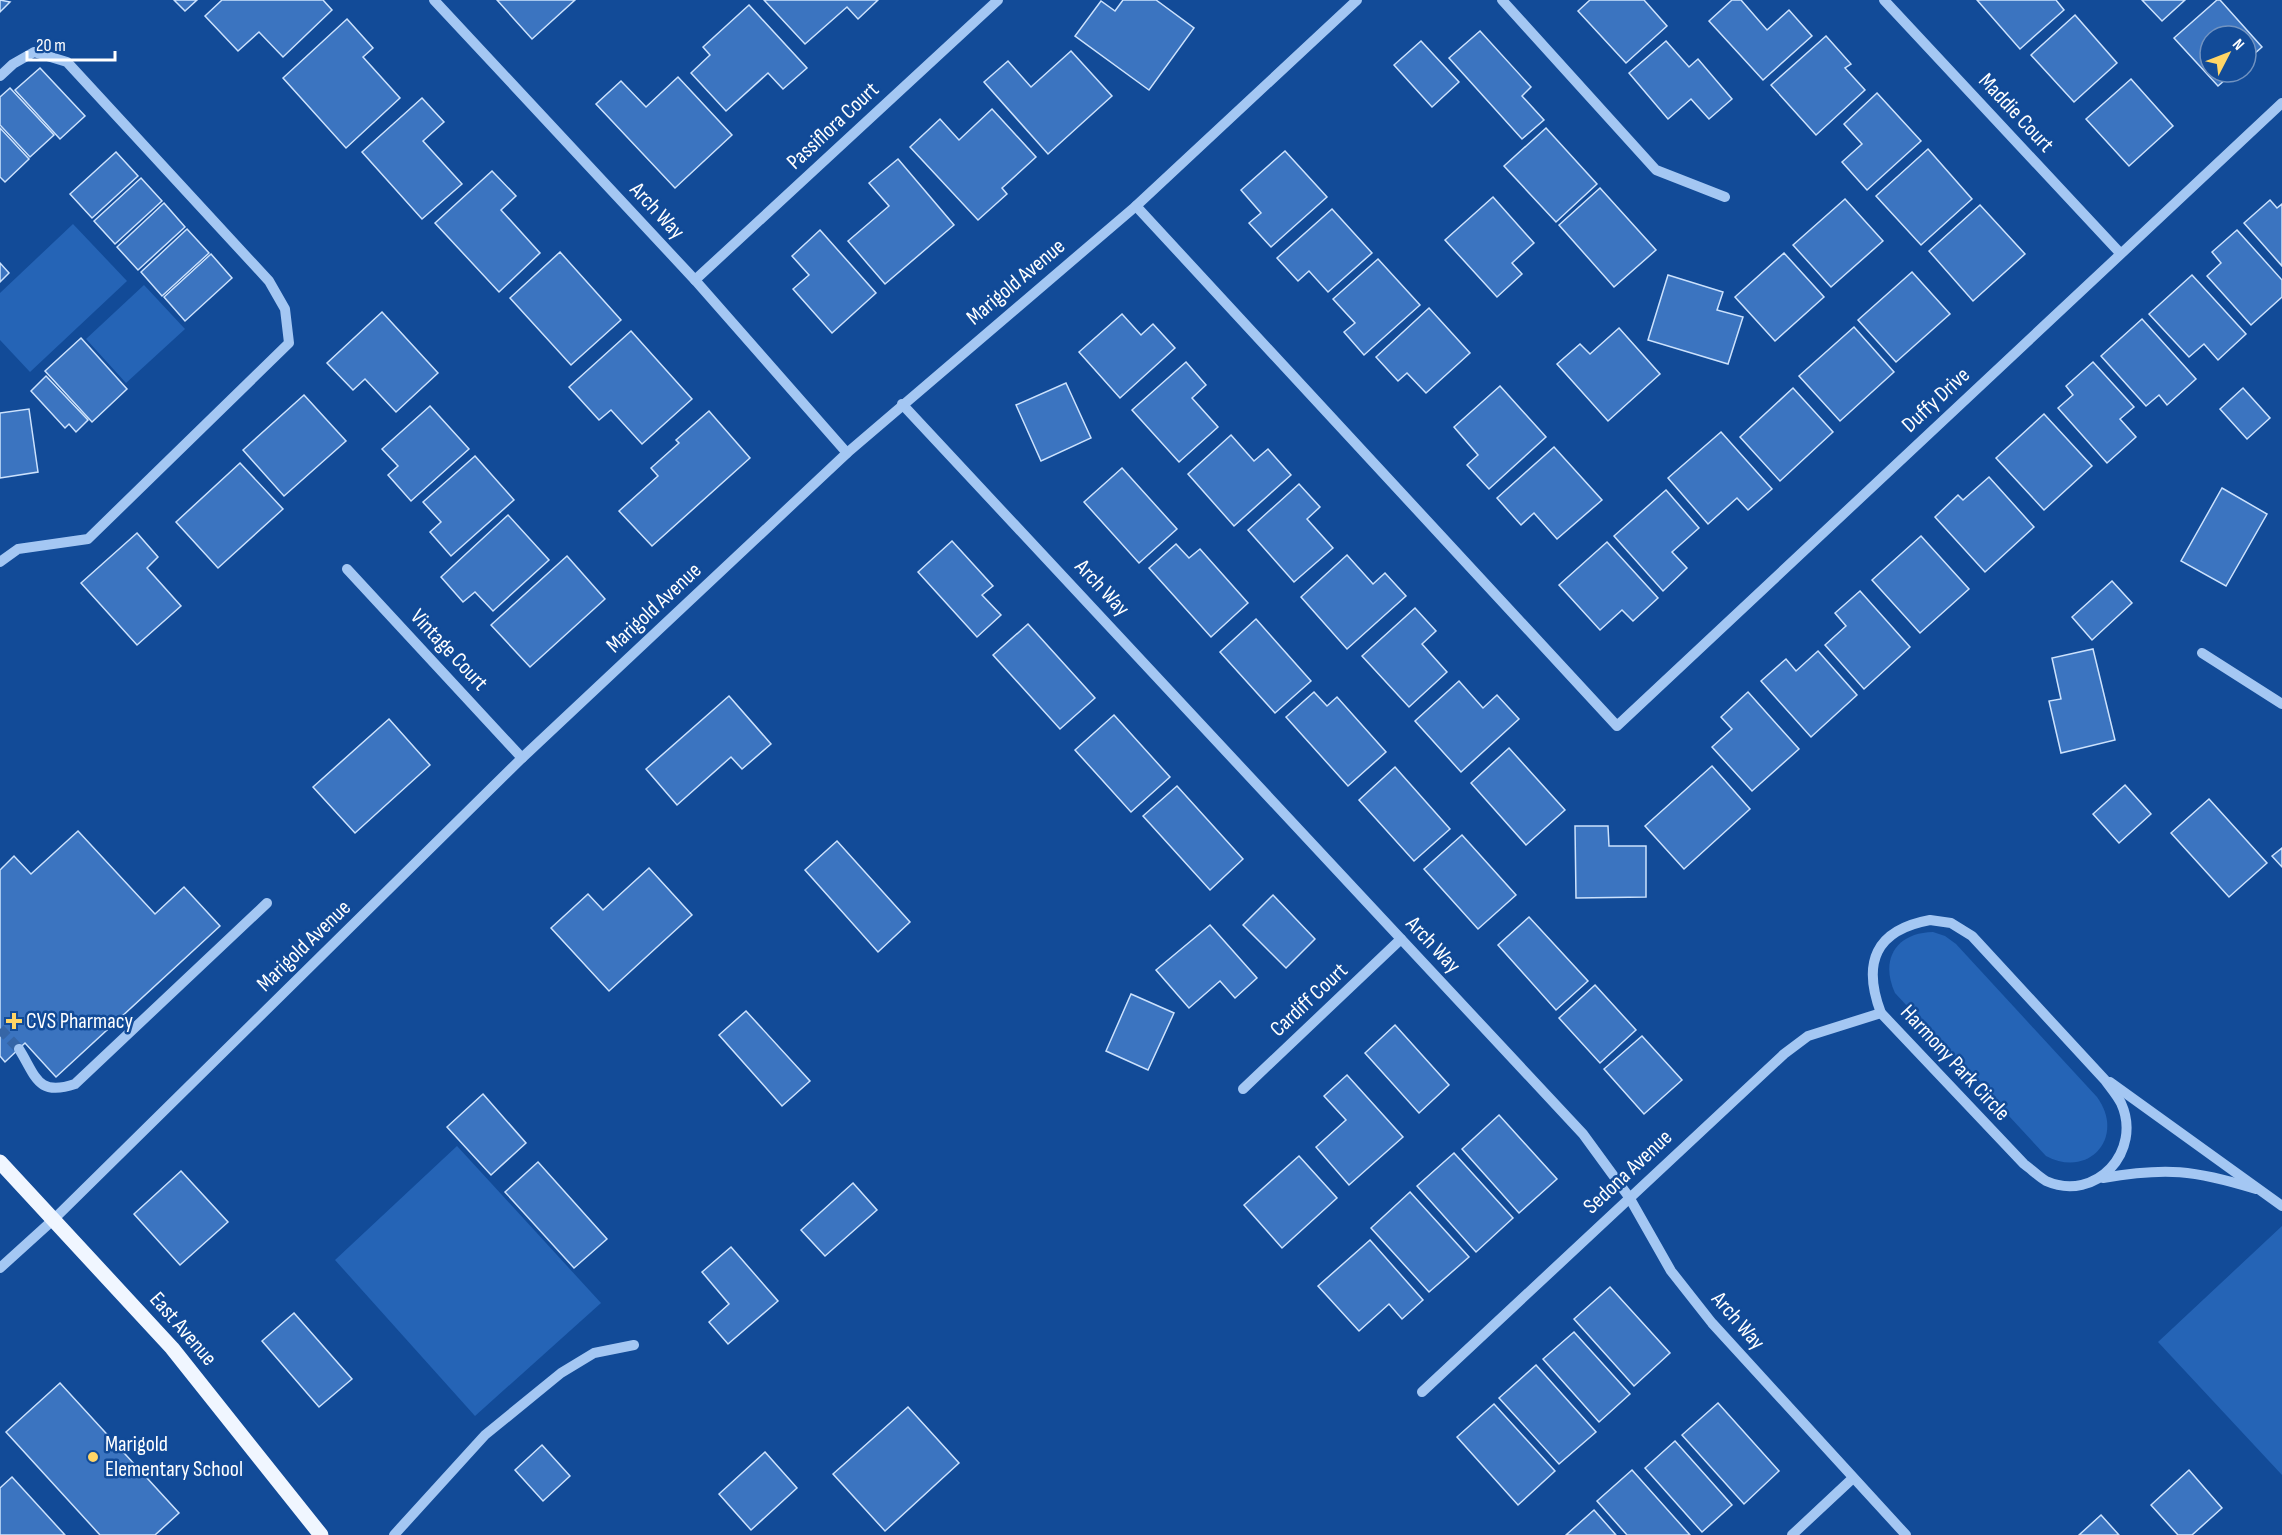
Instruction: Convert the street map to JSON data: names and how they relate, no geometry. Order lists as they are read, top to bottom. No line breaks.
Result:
{"streets":{"main road":["East Avenue"],"street":["Maddie Court","Passiflora Court","Arch Way","Marigold Avenue","Duffy Drive","Vintage Court","Cardiff Court","Harmony Park Circle","Sedona Avenue"]},"crossings":[["Maddie Court","Duffy Drive"],["Passiflora Court","Arch Way"],["Arch Way","Marigold Avenue"],["Arch Way","Cardiff Court"],["Arch Way","Sedona Avenue"],["Marigold Avenue","Duffy Drive"],["Marigold Avenue","Vintage Court"],["Marigold Avenue","East Avenue"],["Harmony Park Circle","Sedona Avenue"]],"places":{"health":["CVS Pharmacy"],"other":["Marigold Elementary School"]},"scale_bar":"20 m","north":"top right"}
